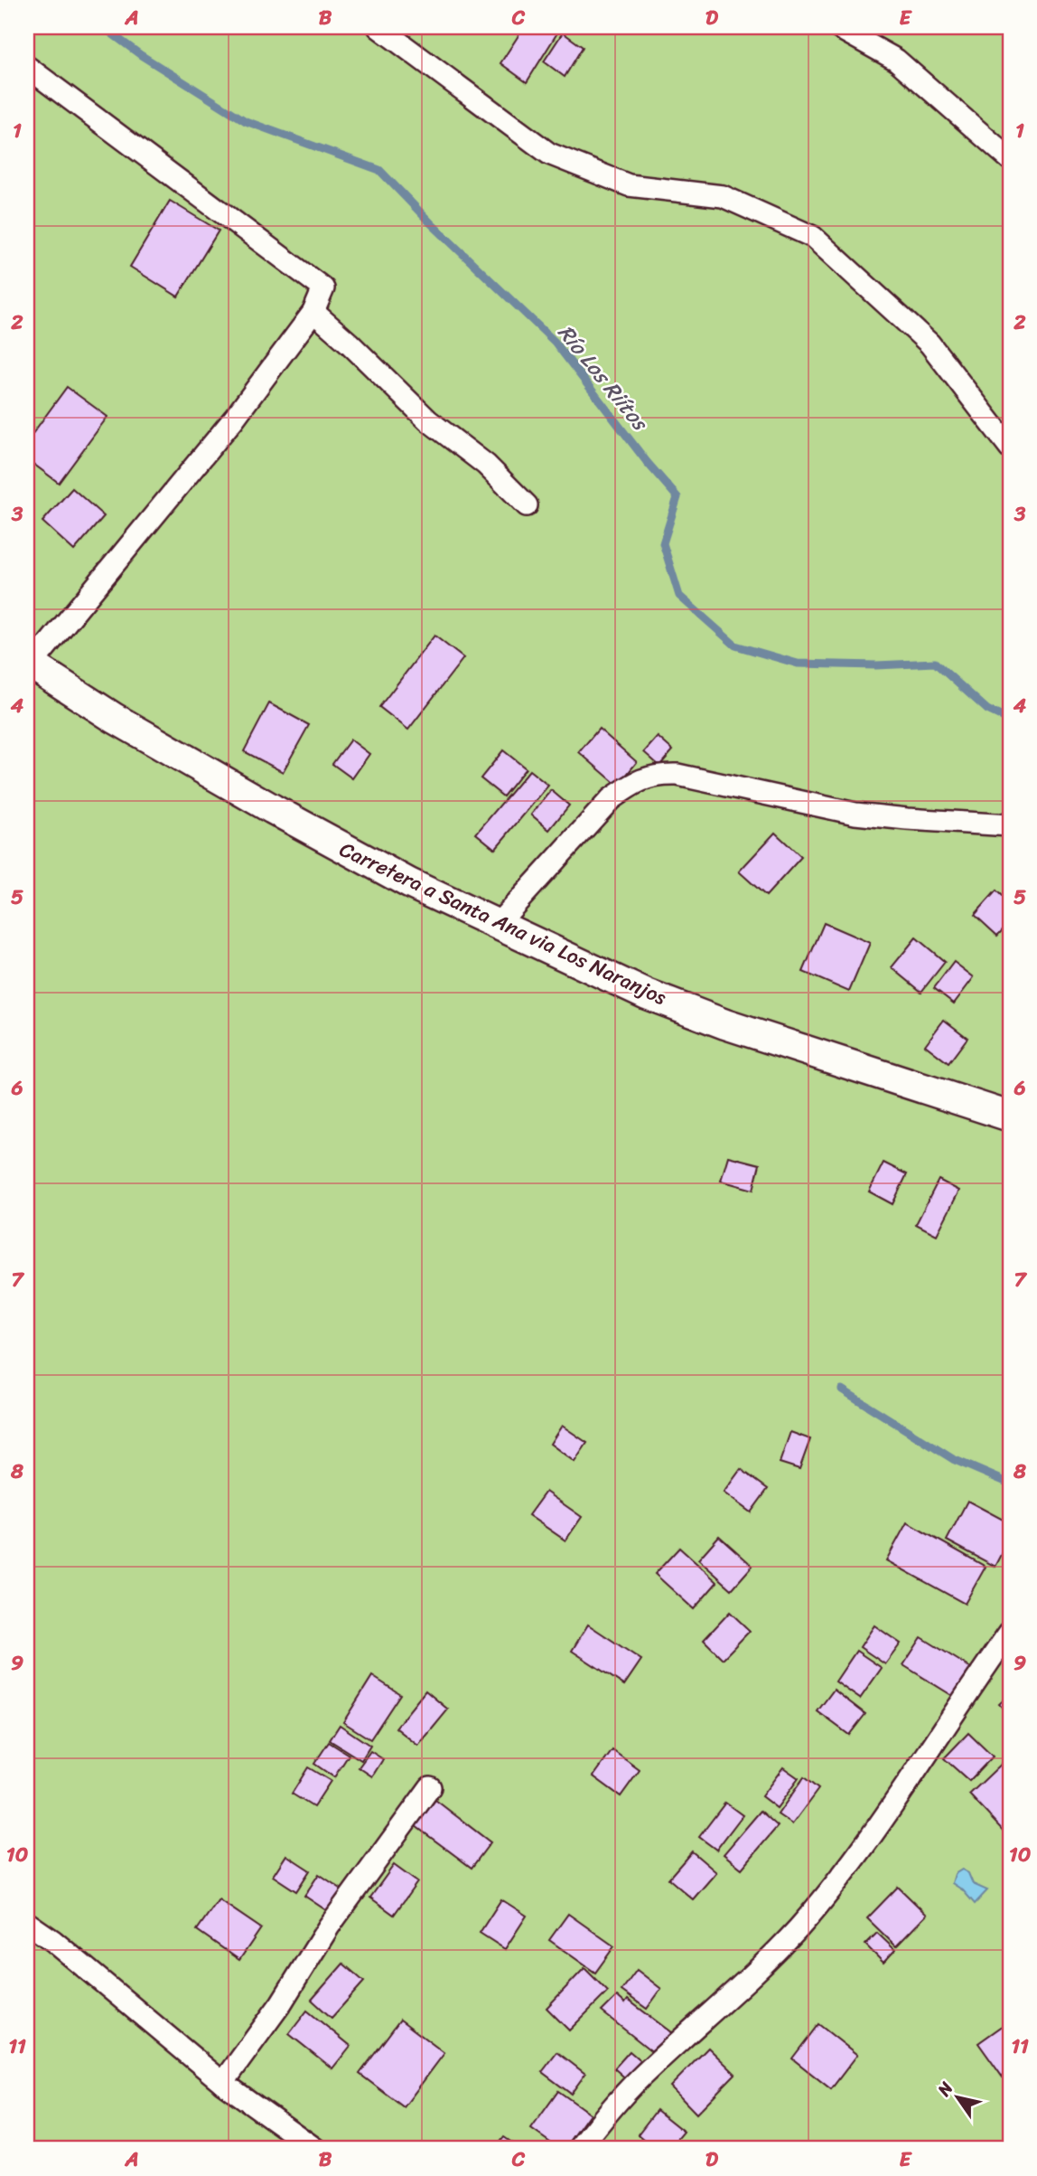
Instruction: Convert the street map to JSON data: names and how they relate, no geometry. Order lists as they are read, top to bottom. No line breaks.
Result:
{"streets":{"main road":["Carretera a Santa Ana via Los Naranjos"]},"water":["Río Los Riítos"],"north":"top left","grid":{"columns":["A","B","C","D","E"],"rows":["1","2","3","4","5","6","7","8","9","10","11"]}}
